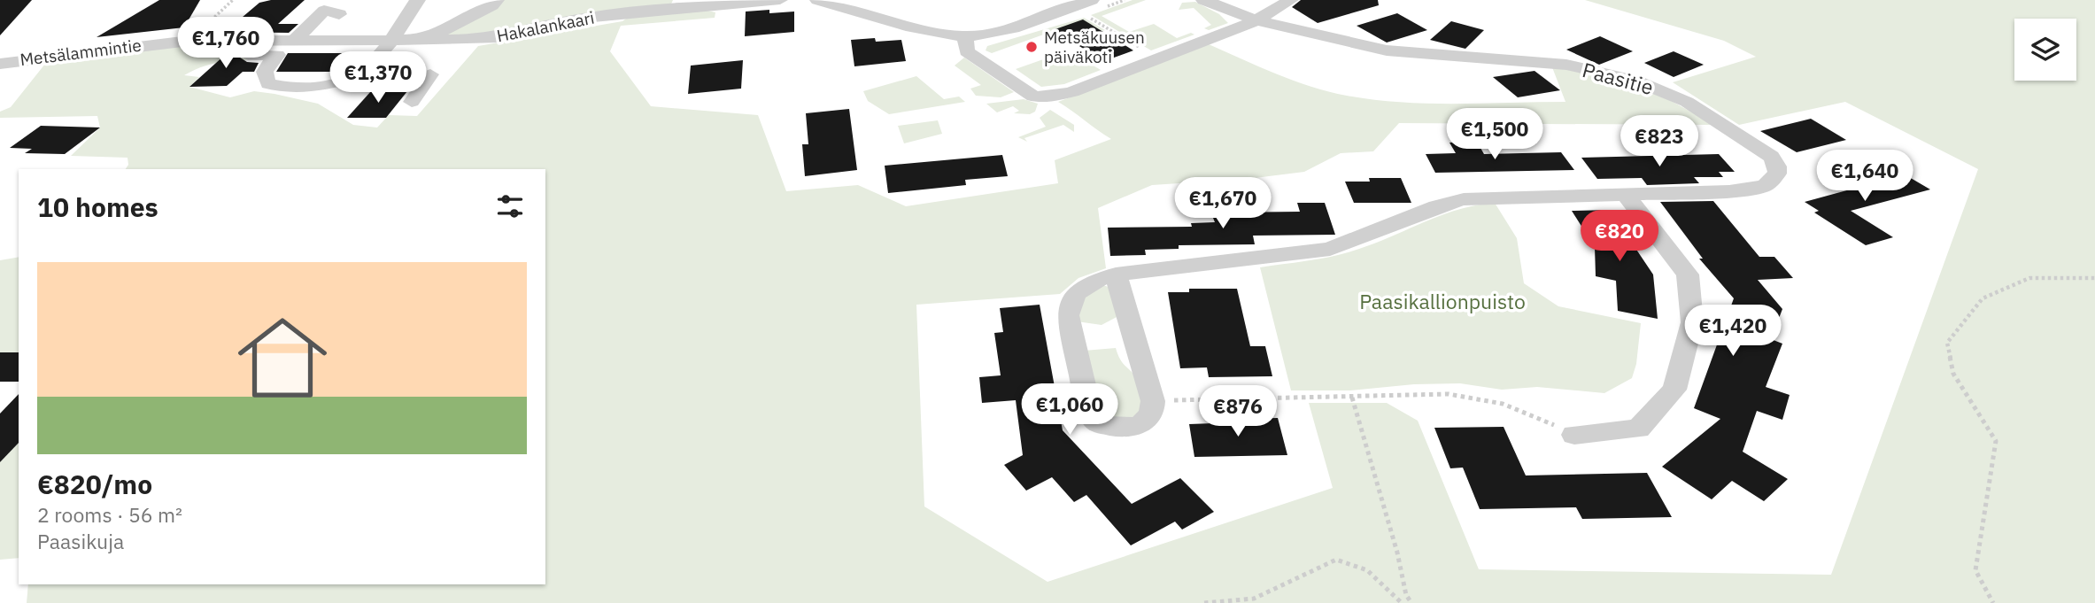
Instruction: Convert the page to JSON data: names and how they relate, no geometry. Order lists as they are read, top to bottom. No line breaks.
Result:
{"streets":{"street":["Hakalankaari","Metsälammintie","Paasitie"]},"crossings":[["Hakalankaari","Metsälammintie"]],"parks":["Paasikallionpuisto"],"places":["Metsäkuusen päiväkoti"],"page":{"price":["€1,760","€1,370","€1,500","€823","€1,640","€1,670","€820","€1,420","€1,060","€876"],"heading":"10 homes","list":[{"name":"€820/mo","note":"2 rooms · 56 m² · Paasikuja"}]}}
